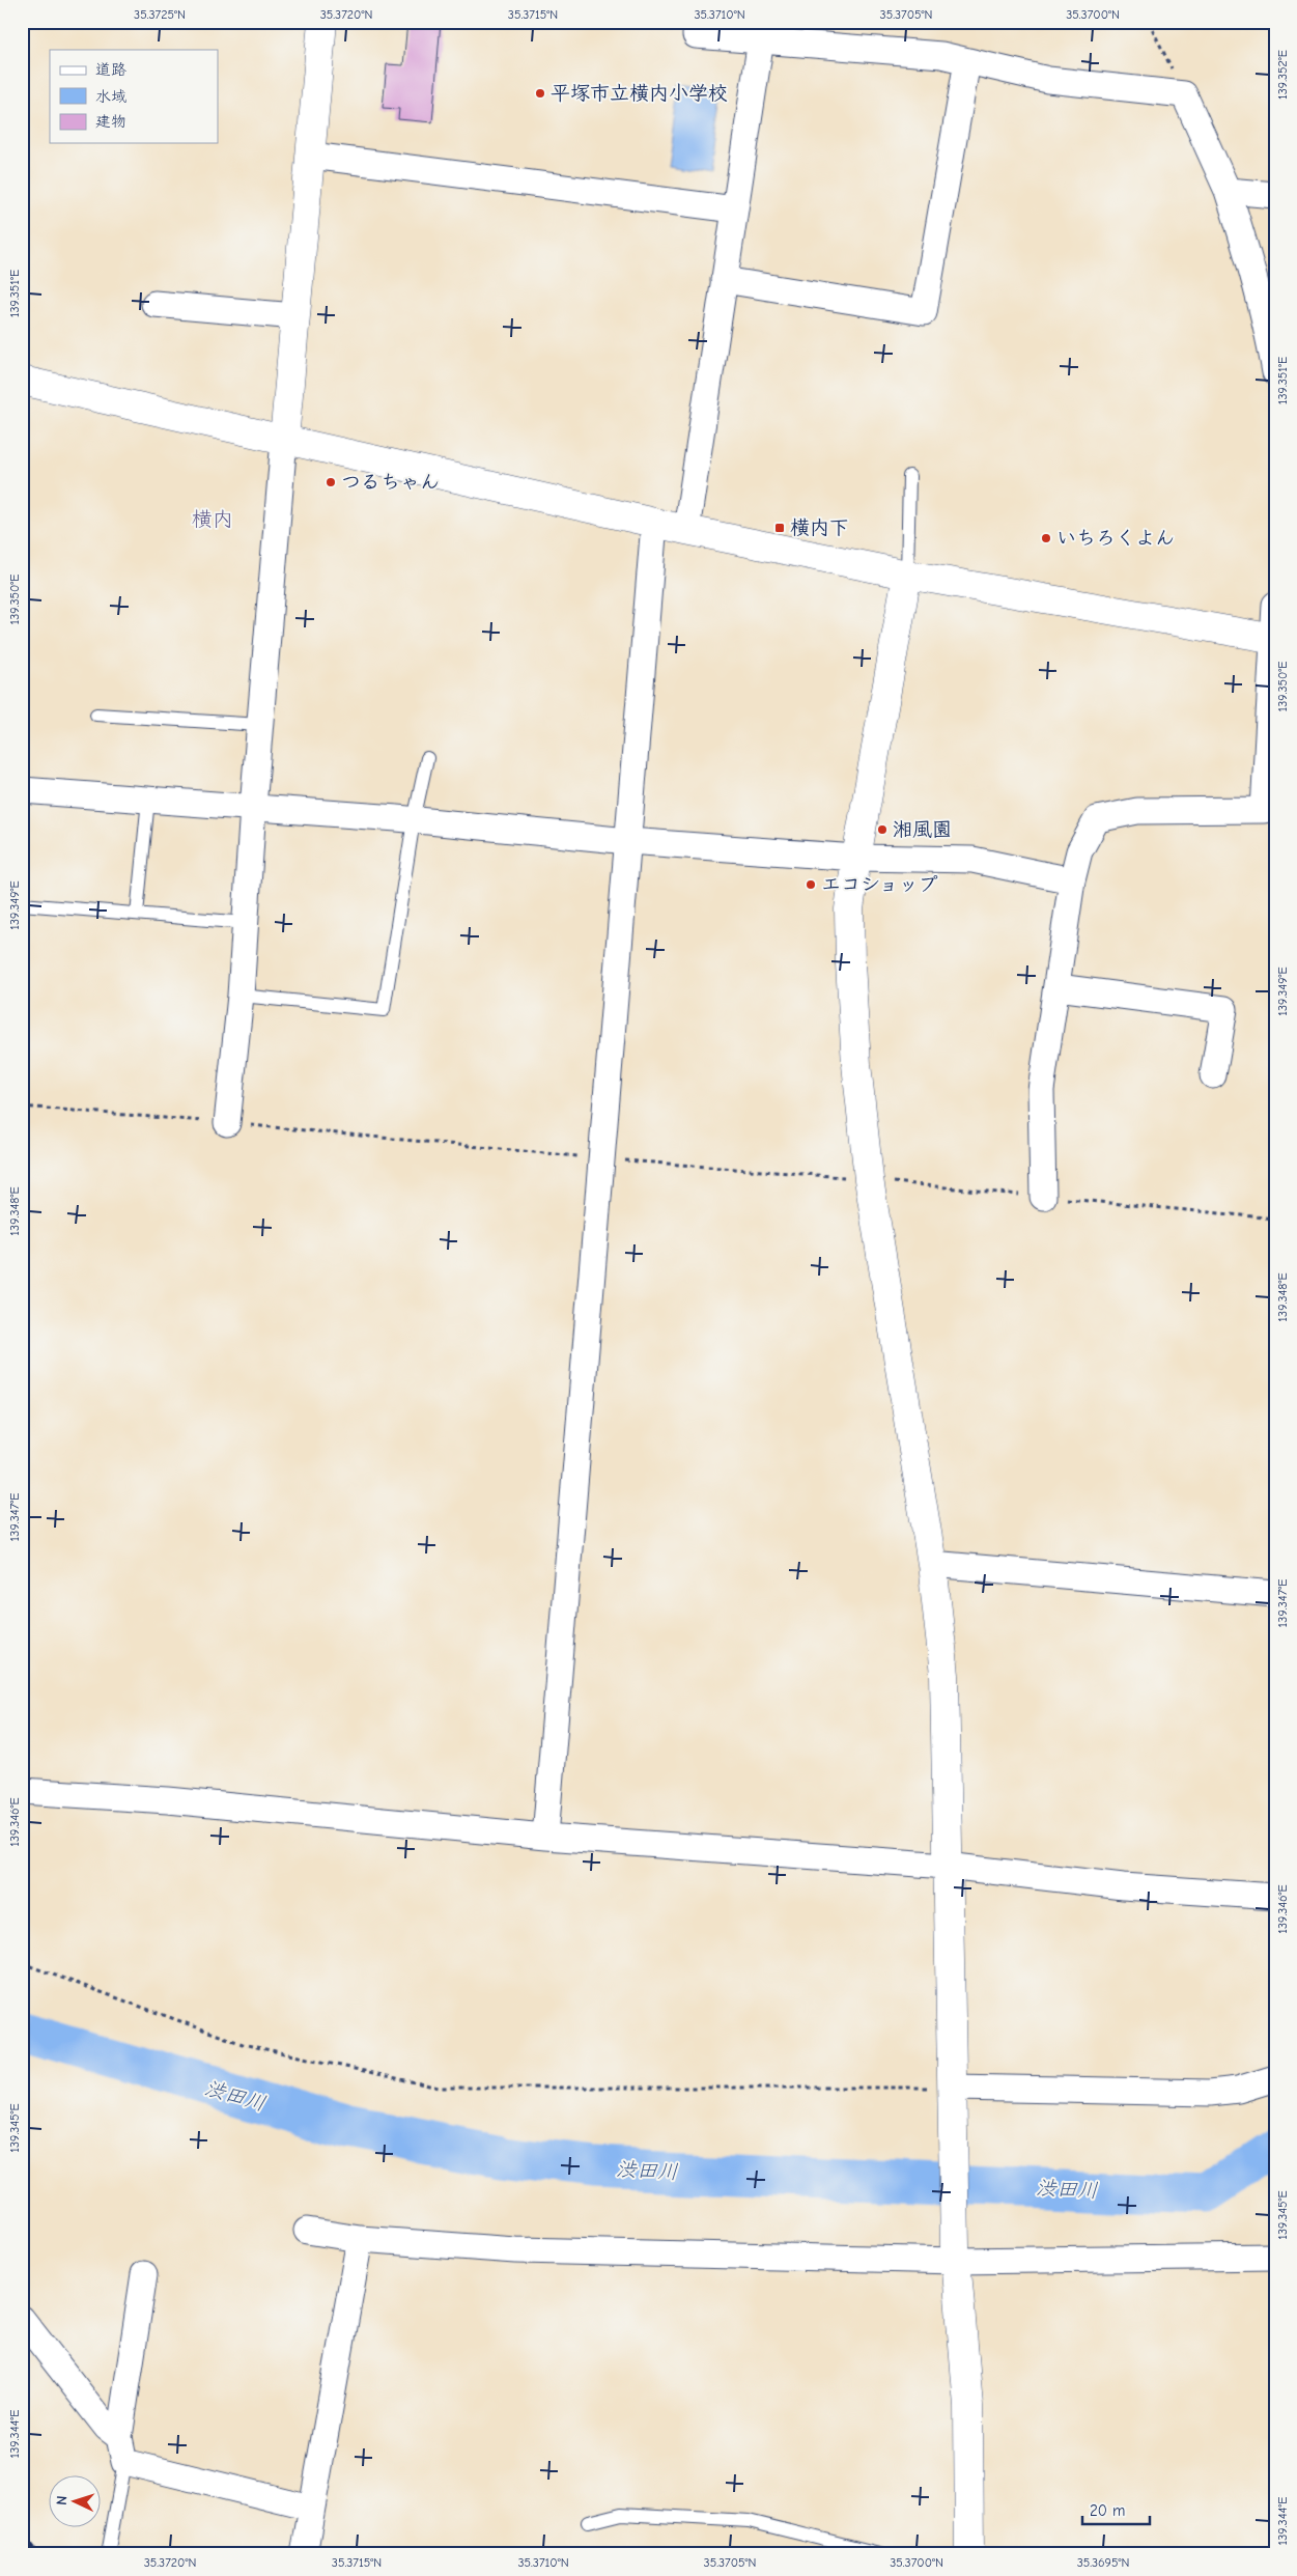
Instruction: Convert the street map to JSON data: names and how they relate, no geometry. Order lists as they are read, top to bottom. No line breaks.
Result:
{"districts":["横内"],"water":["渋田川"],"places":{"other":["平塚市立横内小学校","つるちゃん","いちろくよん","湘風園","エコショップ"],"transit":["横内下"]},"legend":["道路","水域","建物"],"scale_bar":"20 m","north":"left","coordinates":["35.3725°N","35.3720°N","35.3715°N","35.3710°N","35.3705°N","35.3700°N","139.352°E","139.351°E","139.350°E","139.349°E","139.348°E","139.347°E","139.346°E","139.345°E","139.344°E","35.3695°N"]}
